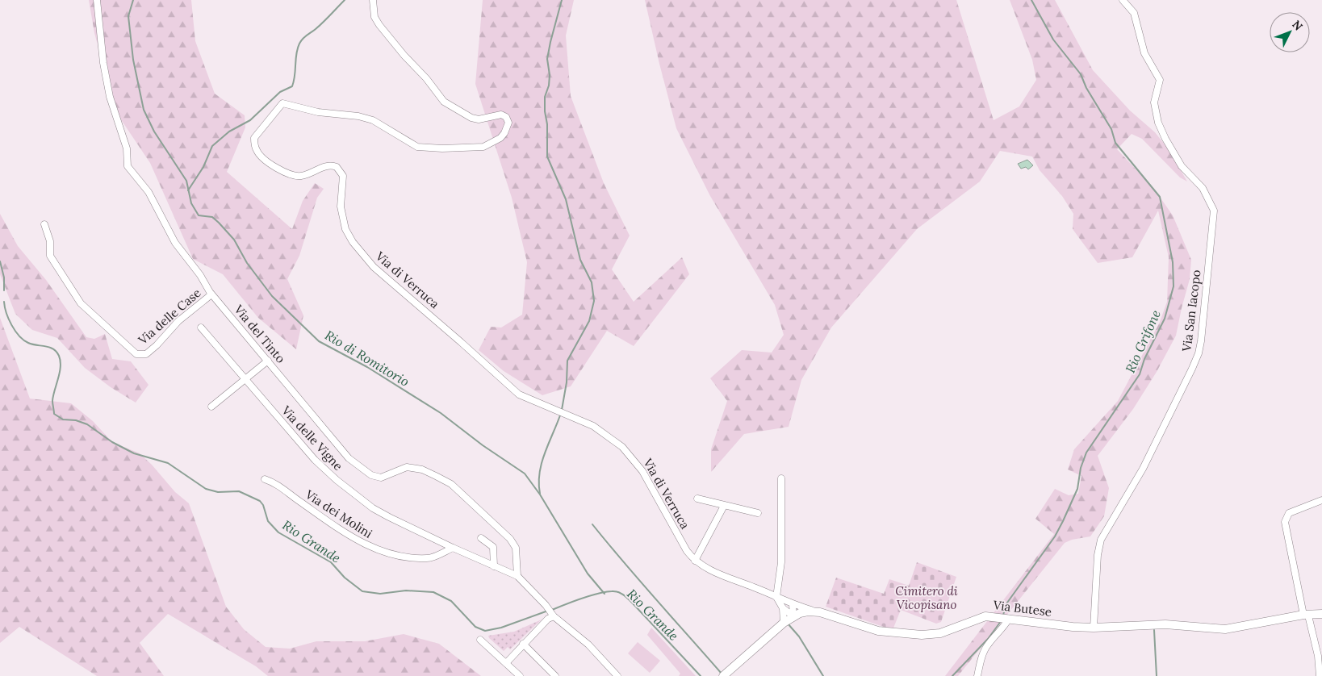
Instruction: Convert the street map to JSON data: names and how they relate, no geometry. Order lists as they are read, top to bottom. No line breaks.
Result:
{"streets":{"street":["Via di Verruca","Via San Iacopo","Via delle Case","Via del Tinto","Via delle Vigne","Via dei Molini","Via Butese"]},"crossings":[["Via di Verruca","Via Butese"],["Via San Iacopo","Via Butese"],["Via delle Case","Via del Tinto"],["Via del Tinto","Via delle Vigne"],["Via delle Vigne","Via dei Molini"]],"water":["Rio Grifone","Rio di Romitorio","Rio Grande"],"parks":["Cimitero di Vicopisano"],"north":"top right"}
